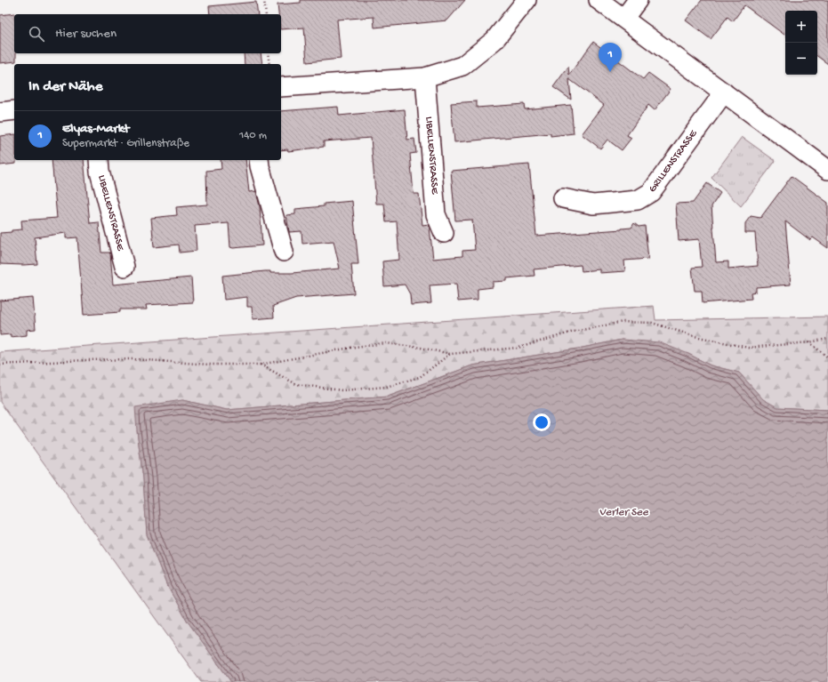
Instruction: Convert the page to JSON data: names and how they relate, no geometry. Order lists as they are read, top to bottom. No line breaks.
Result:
{"streets":{"street":["LIBELLENSTRASSE","GRILLENSTRASSE"]},"water":["Verler See"],"page":{"map_buttons":["+","−"],"search":"Hier suchen","pins":"1","heading":"In der Nähe","list":[{"mark":"1","name":"Elyas-Markt","note":"Supermarkt · Grillenstraße","value":"140 m"}]}}
